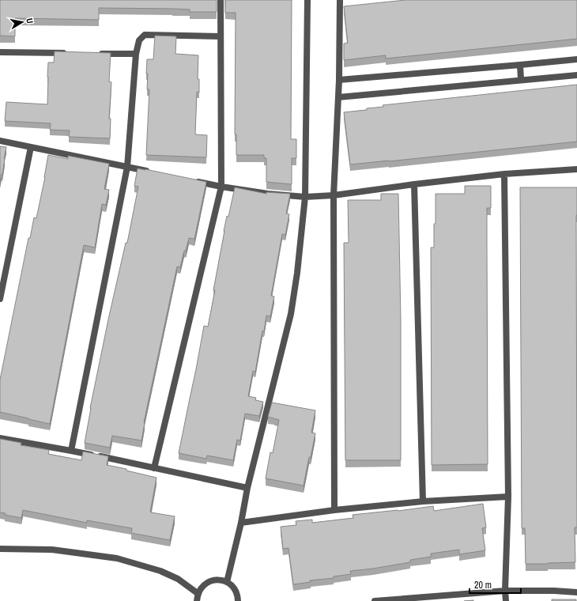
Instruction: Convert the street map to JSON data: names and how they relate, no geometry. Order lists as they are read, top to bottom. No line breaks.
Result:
{"scale_bar":"20 m","north":"right"}
